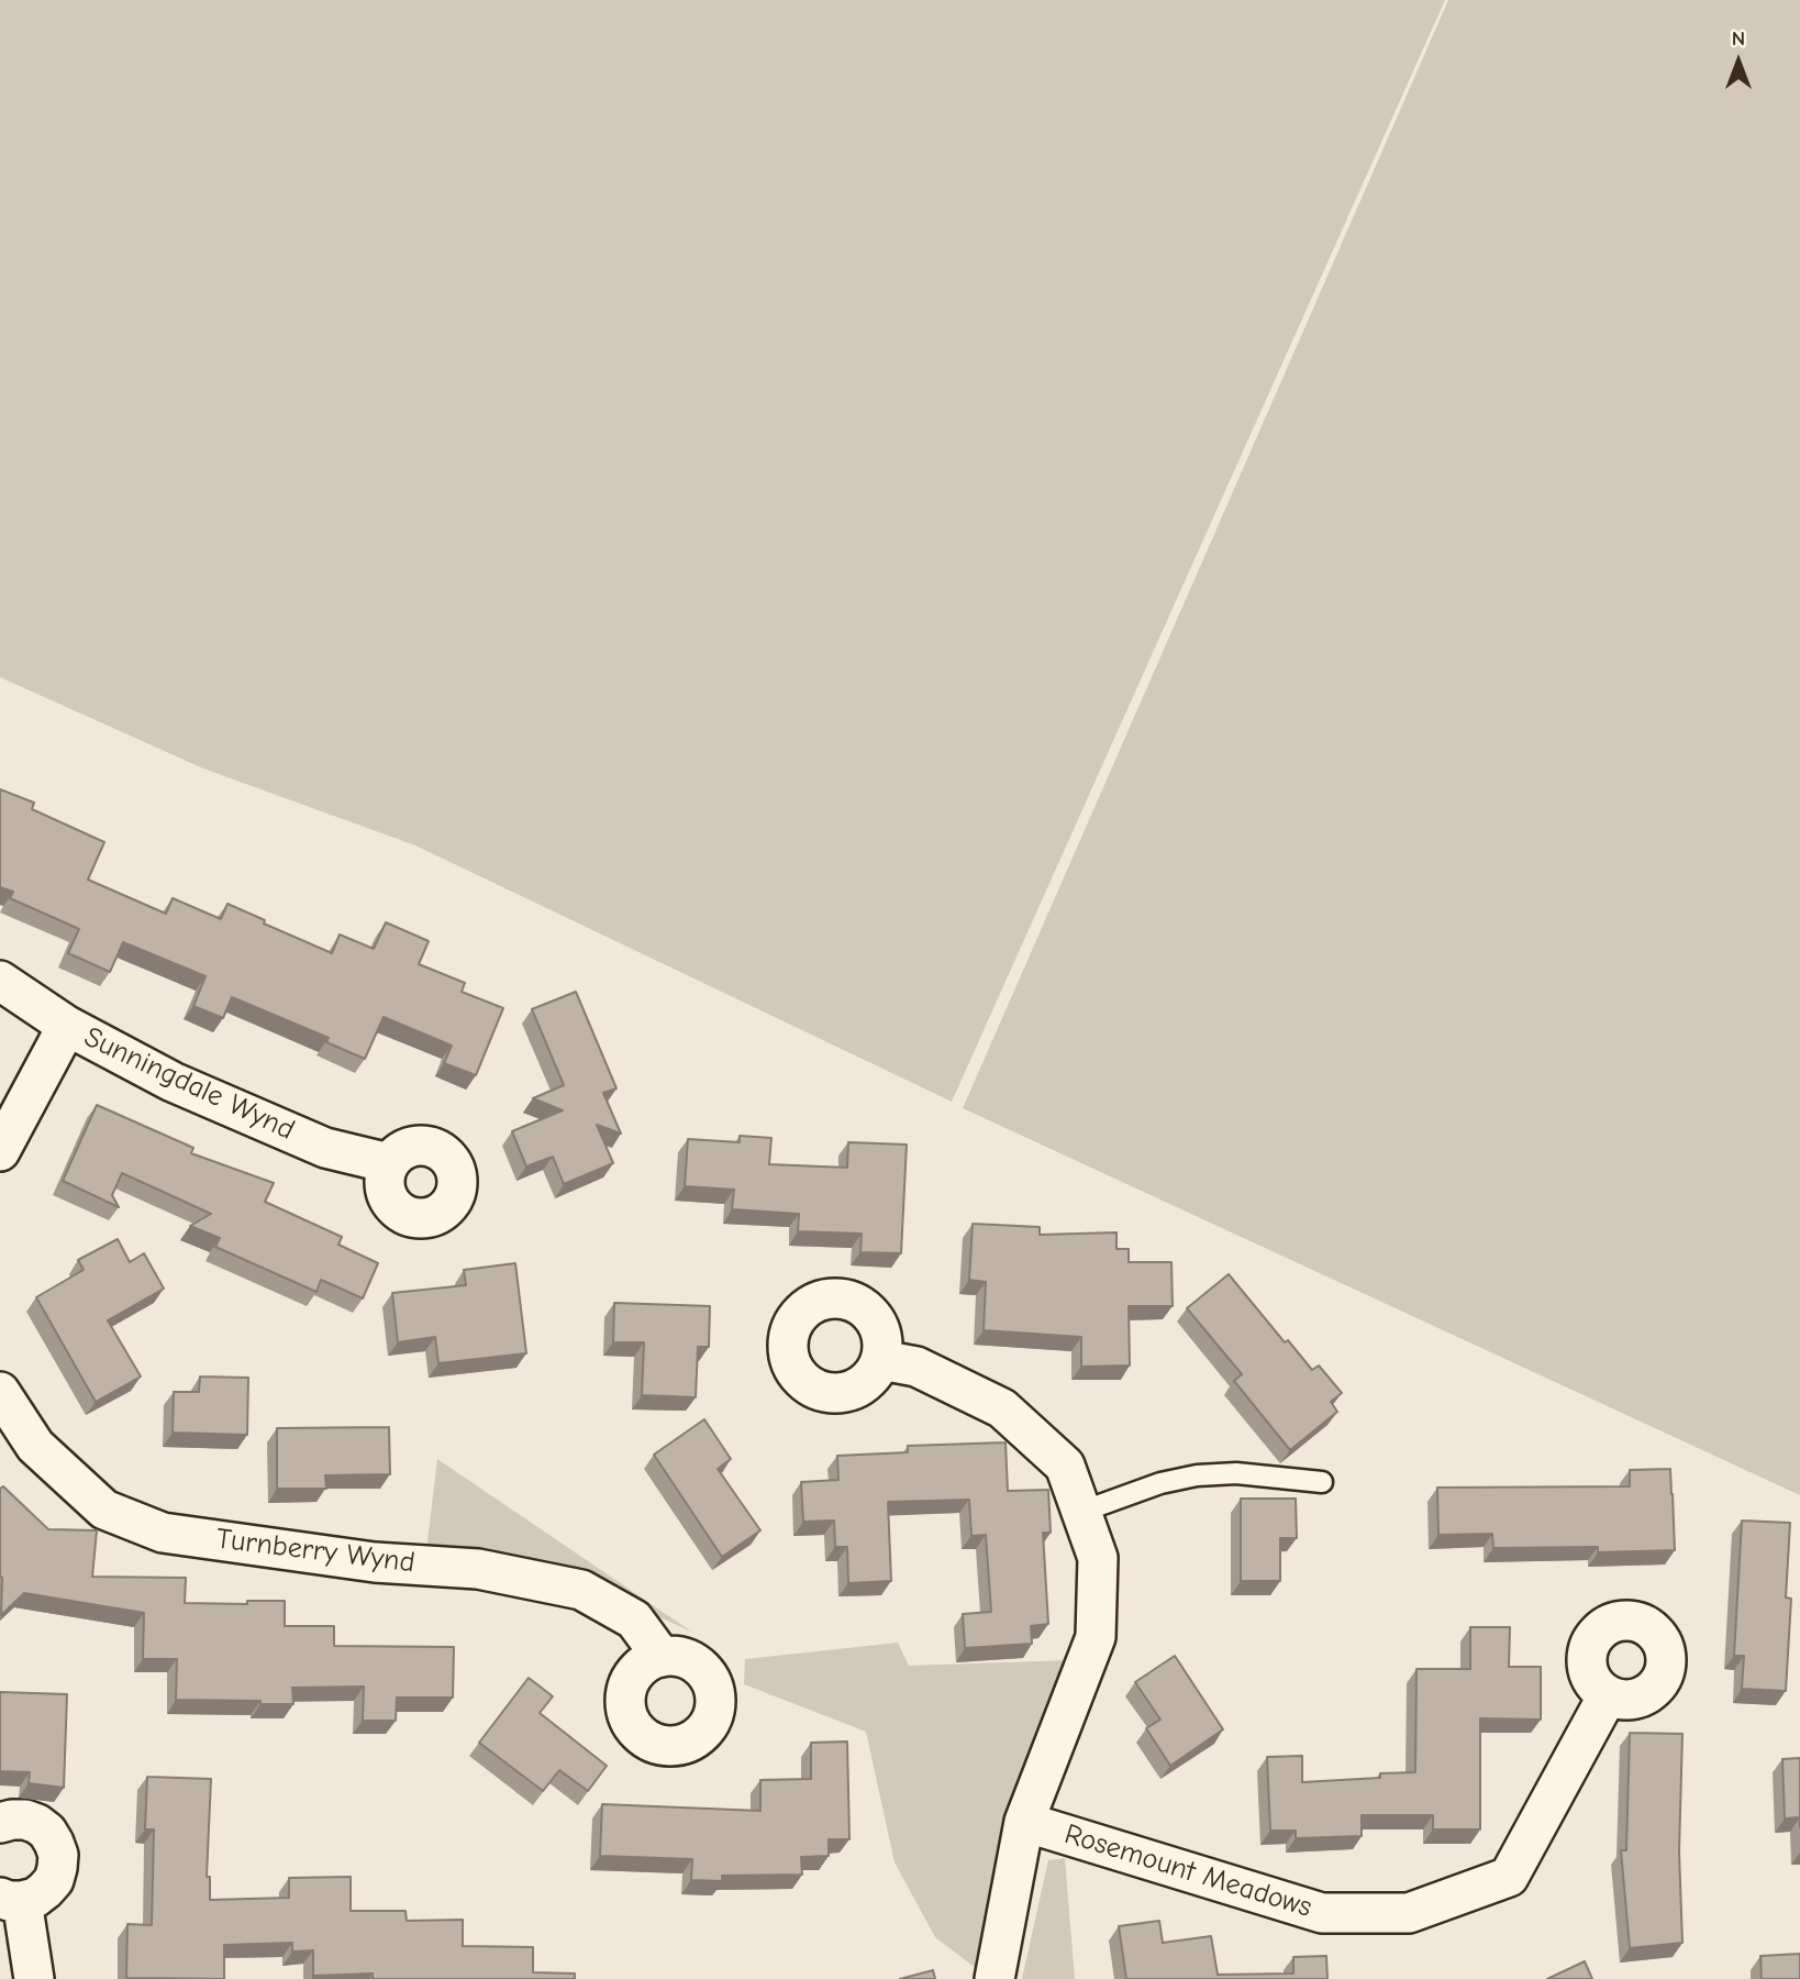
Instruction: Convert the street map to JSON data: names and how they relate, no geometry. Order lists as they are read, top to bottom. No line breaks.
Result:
{"streets":{"street":["Sunningdale Wynd","Turnberry Wynd","Rosemount Meadows"]},"north":"top"}
